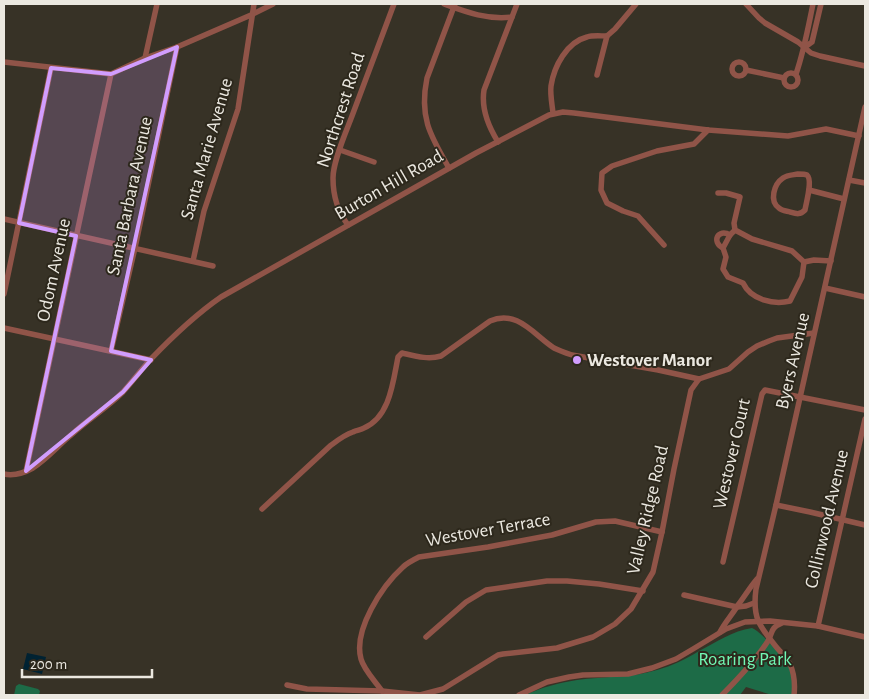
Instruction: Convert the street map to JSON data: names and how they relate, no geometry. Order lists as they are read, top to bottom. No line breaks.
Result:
{"streets":{"street":["Northcrest Road","Santa Marie Avenue","Burton Hill Road","Santa Barbara Avenue","Odom Avenue","Byers Avenue","Westover Court","Valley Ridge Road","Collinwood Avenue","Westover Terrace"]},"crossings":[["Northcrest Road","Burton Hill Road"],["Burton Hill Road","Odom Avenue"],["Burton Hill Road","Byers Avenue"],["Byers Avenue","Westover Court"],["Valley Ridge Road","Westover Terrace"]],"parks":["Roaring Park"],"places":["Westover Manor"],"scale_bar":"200 m"}
